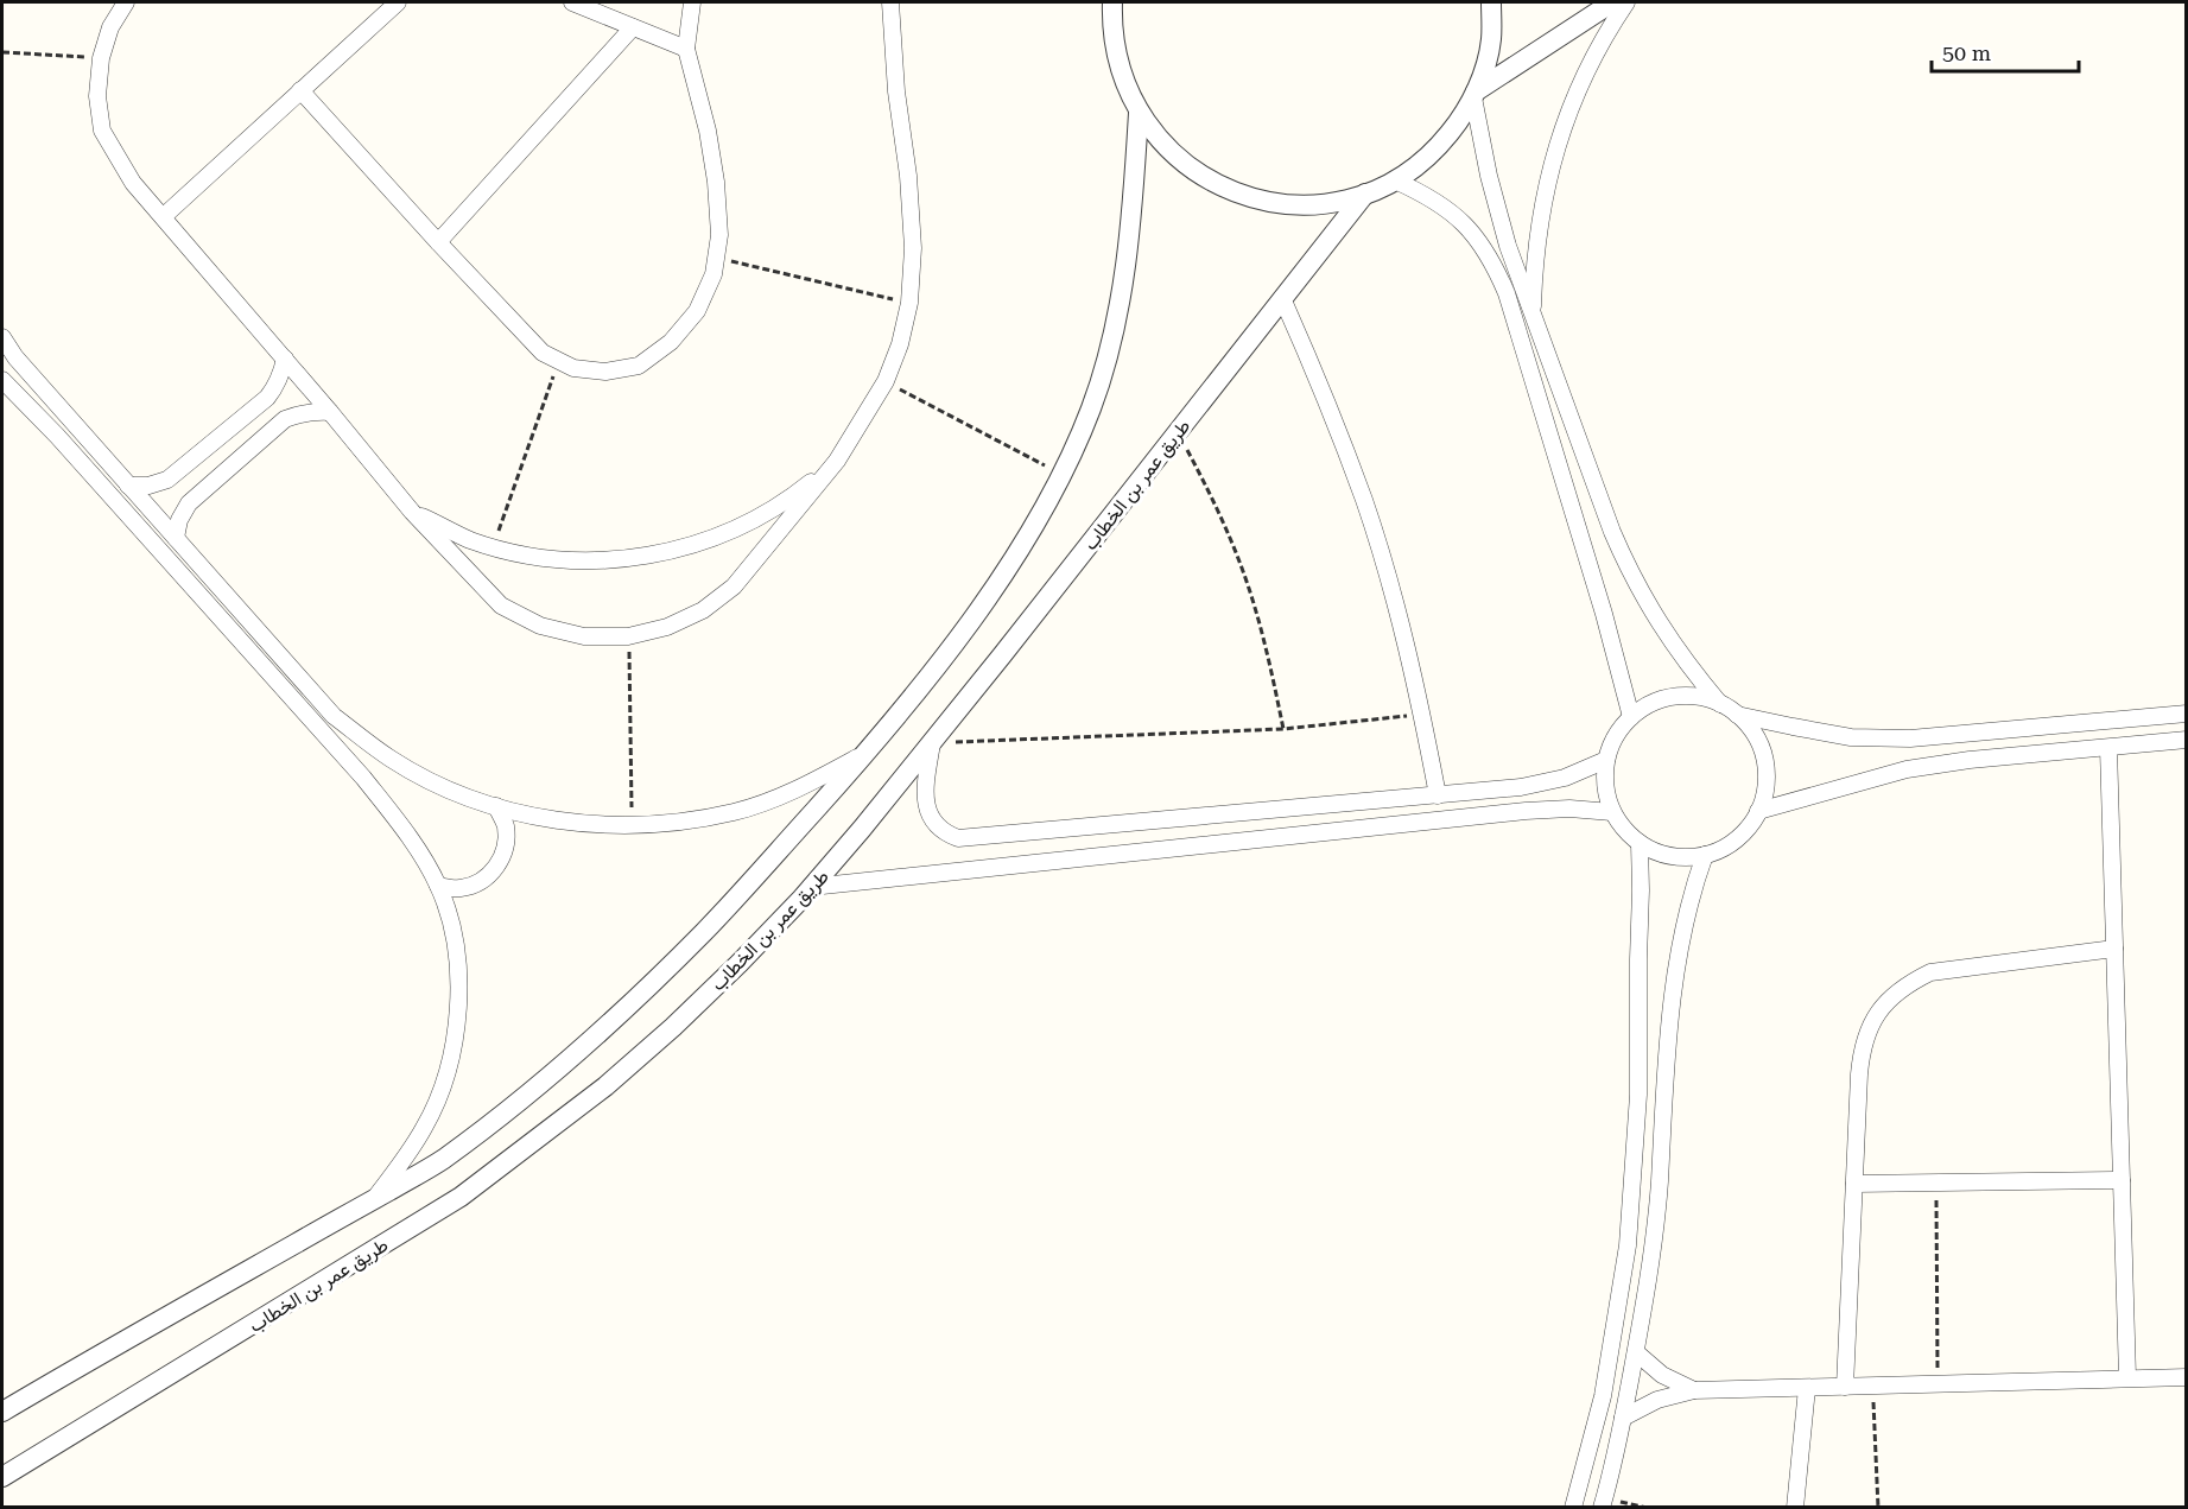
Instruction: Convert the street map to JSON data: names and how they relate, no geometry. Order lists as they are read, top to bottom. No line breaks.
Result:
{"streets":{"street":["طريق عمر بن الخطاب"]},"scale_bar":"50 m"}
